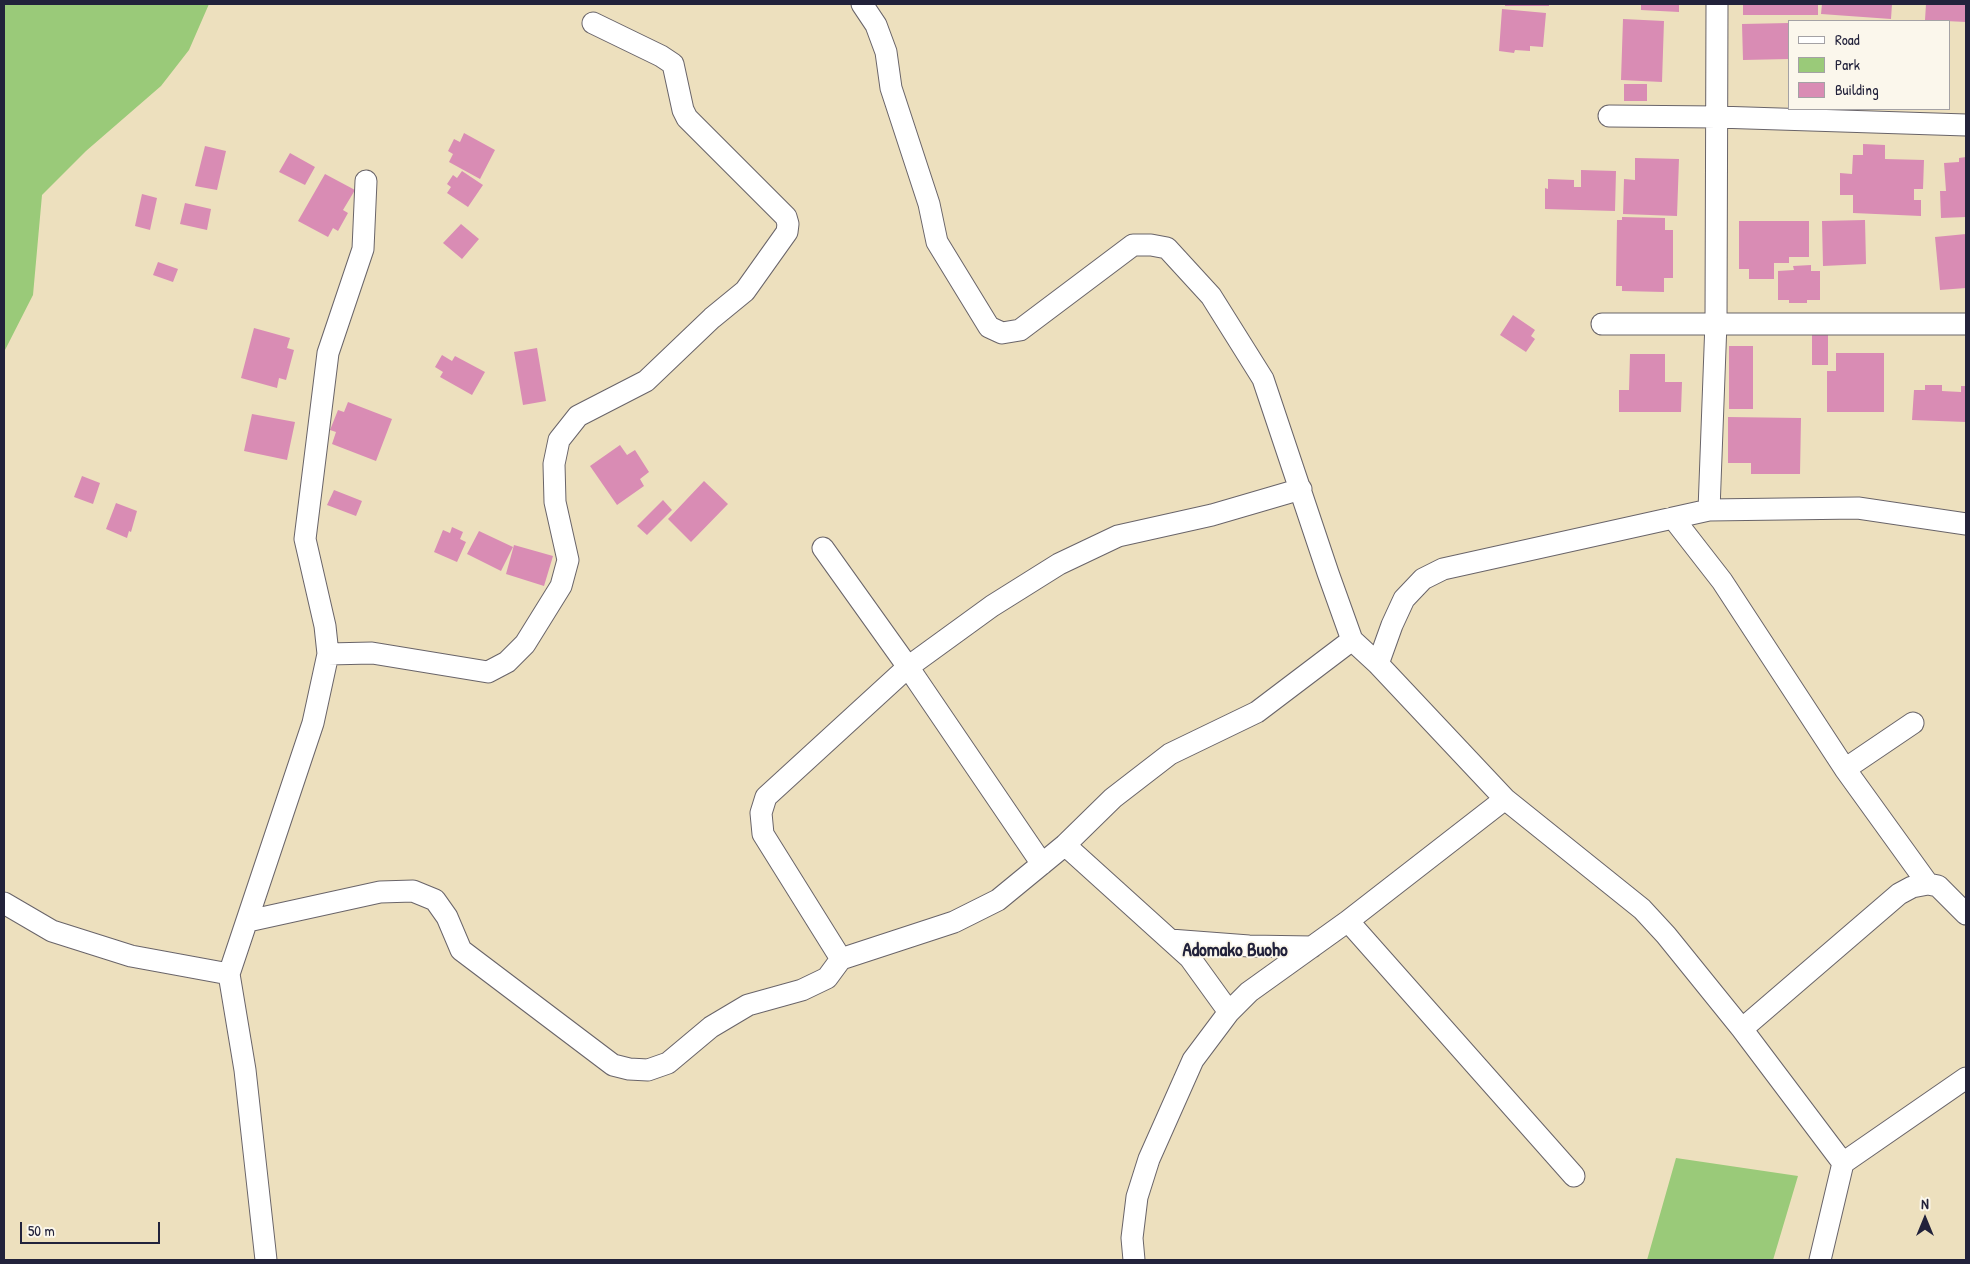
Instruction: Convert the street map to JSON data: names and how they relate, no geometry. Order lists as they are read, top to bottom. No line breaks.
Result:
{"districts":["Adomako Buoho"],"legend":["Road","Park","Building"],"scale_bar":"50 m","north":"top"}
